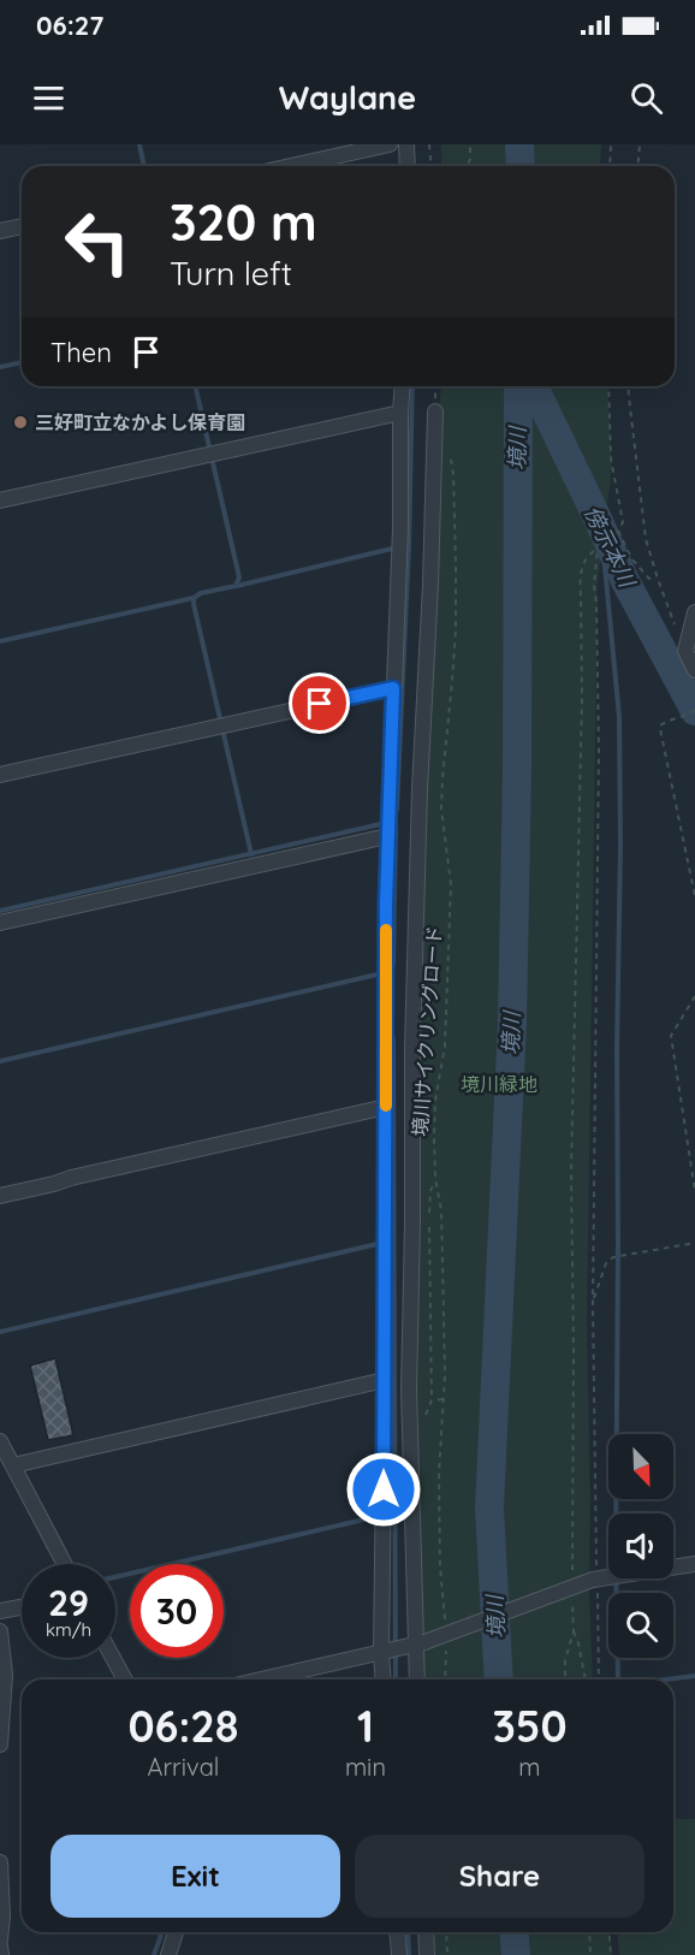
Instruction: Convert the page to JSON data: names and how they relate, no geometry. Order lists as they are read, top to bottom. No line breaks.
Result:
{"streets":{"path":["境川サイクリングロード"]},"water":["境川","傍示本川"],"parks":["境川緑地"],"places":["三好町立なかよし保育園"],"north":"bottom right","page":{"status":"06:27","header":"Waylane","turn":["320 m","Turn left"],"then":"Then","speed":"29 km/h","limit":"30","eta":["06:28","Arrival","1","min","350","m"],"buttons":["Exit","Share"]}}
